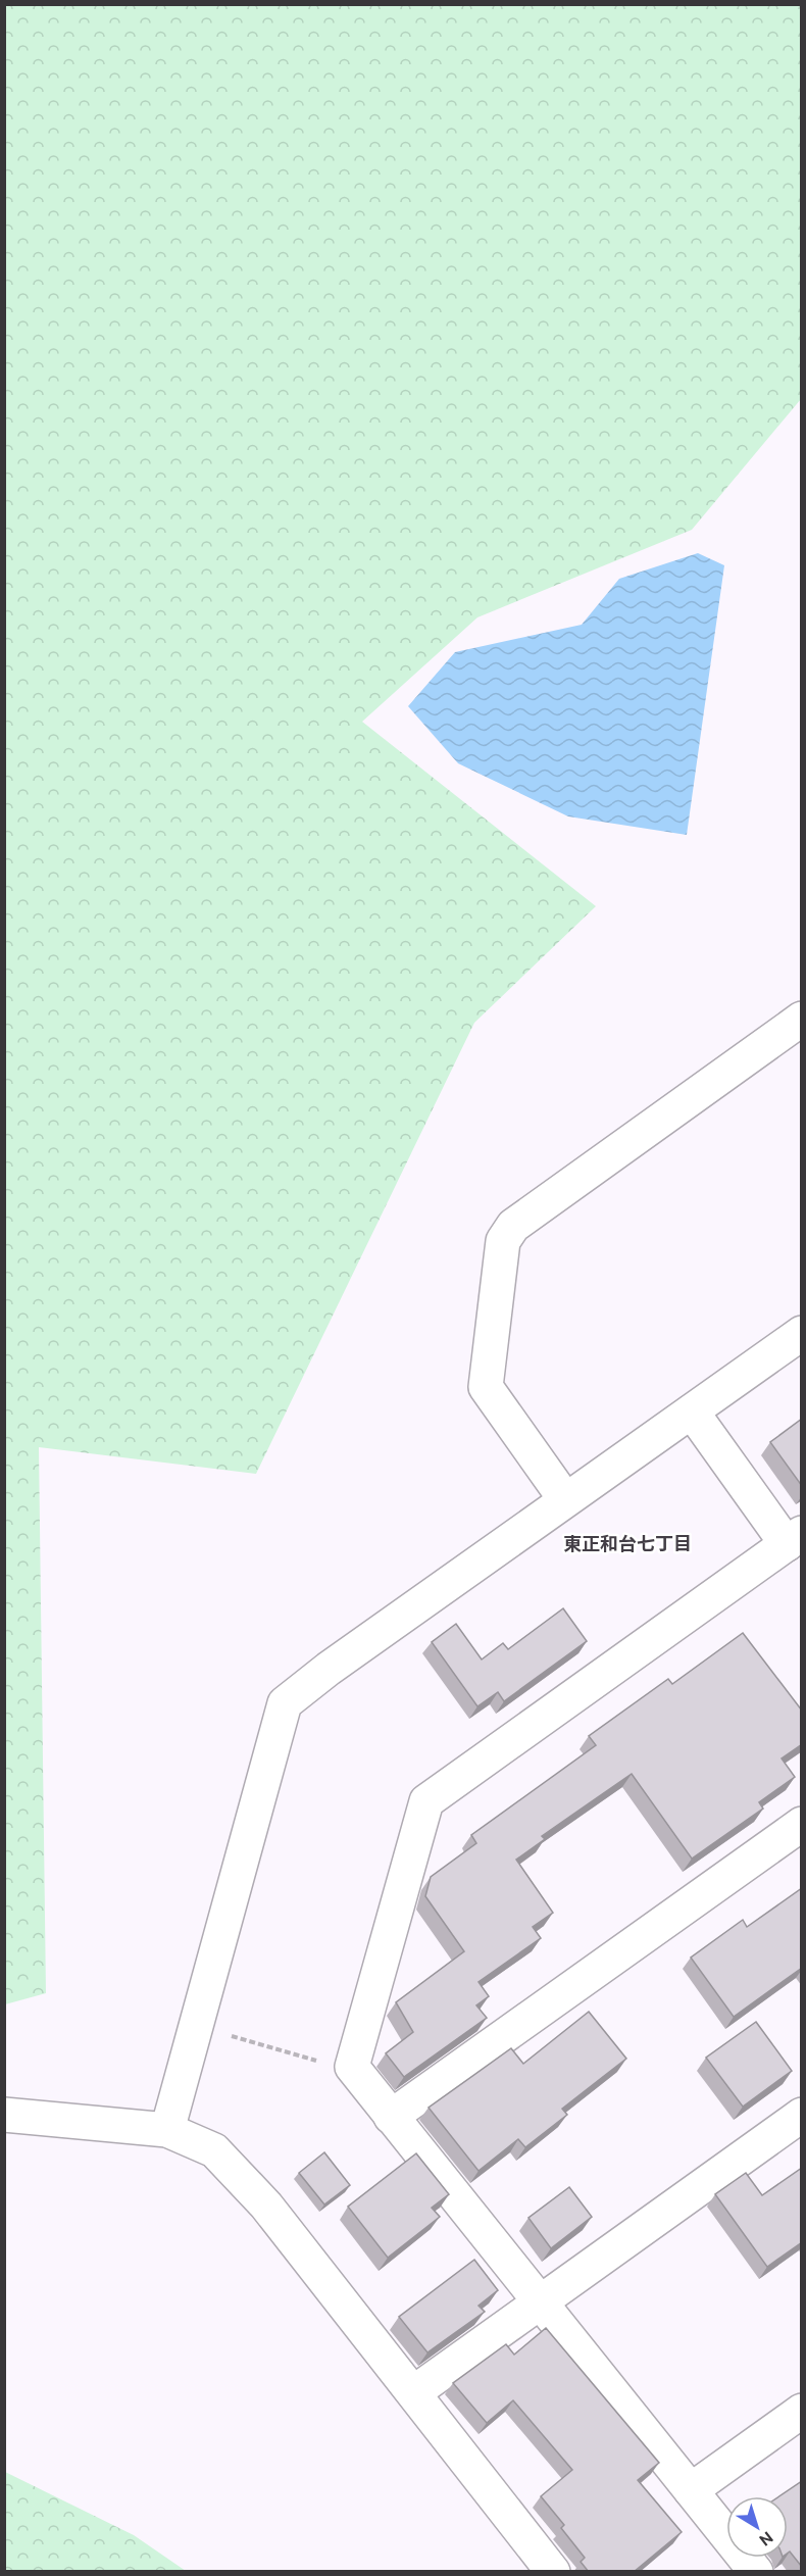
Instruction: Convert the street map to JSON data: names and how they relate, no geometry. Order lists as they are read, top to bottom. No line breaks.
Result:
{"districts":["東正和台七丁目"],"north":"bottom right"}
